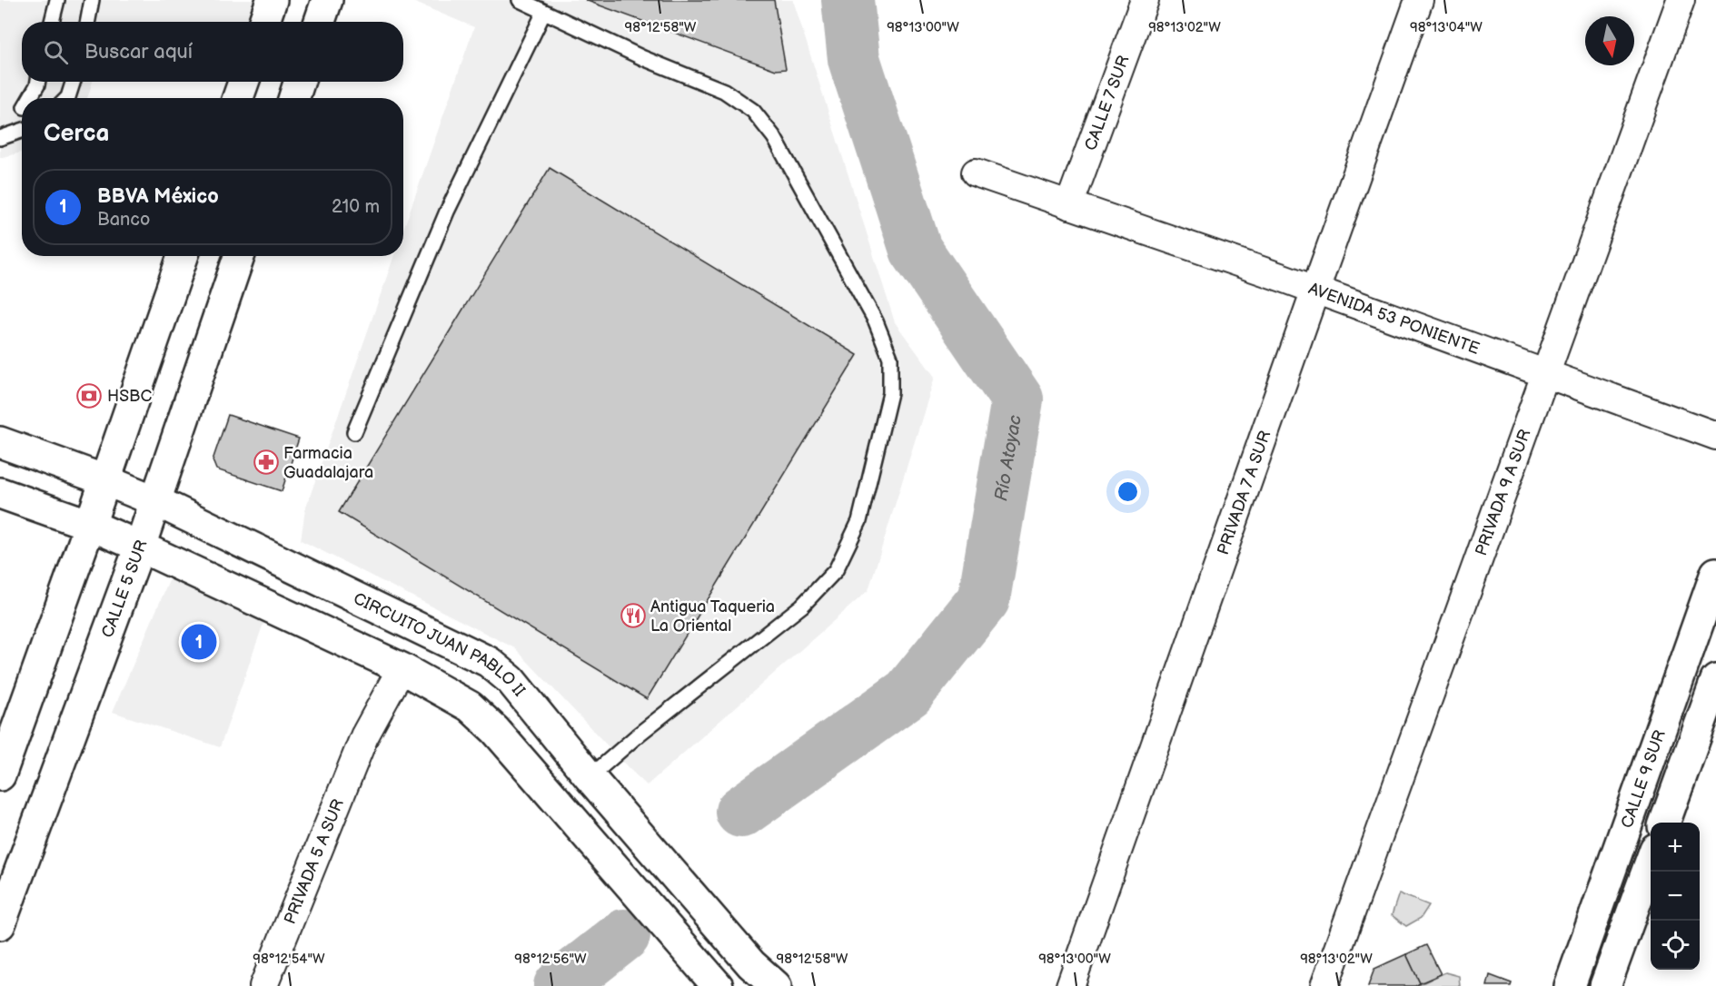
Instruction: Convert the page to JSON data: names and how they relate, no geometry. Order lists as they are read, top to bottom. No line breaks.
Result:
{"streets":{"main road":["CALLE 5 SUR","CIRCUITO JUAN PABLO II","CALLE 9 SUR"],"street":["CALLE 7 SUR","AVENIDA 53 PONIENTE","PRIVADA 7 A SUR","PRIVADA 9 A SUR","PRIVADA 5 A SUR"]},"crossings":[["CALLE 7 SUR","AVENIDA 53 PONIENTE"],["AVENIDA 53 PONIENTE","PRIVADA 7 A SUR"],["AVENIDA 53 PONIENTE","PRIVADA 9 A SUR"],["CALLE 5 SUR","CIRCUITO JUAN PABLO II"],["CIRCUITO JUAN PABLO II","PRIVADA 5 A SUR"]],"water":["Río Atoyac"],"places":{"bank":["HSBC"],"pharmacy":["Farmacia Guadalajara"],"restaurant":["Antigua Taqueria La Oriental"]},"north":"bottom","page":{"search":"Buscar aquí","heading":"Cerca","list":[{"mark":"1","name":"BBVA México","note":"Banco","value":"210 m"}],"pins":"1","map_buttons":["+","−"]},"coordinates":["98°12'58\"W","98°13'00\"W","98°13'02\"W","98°13'04\"W","98°12'54\"W","98°12'56\"W"]}
